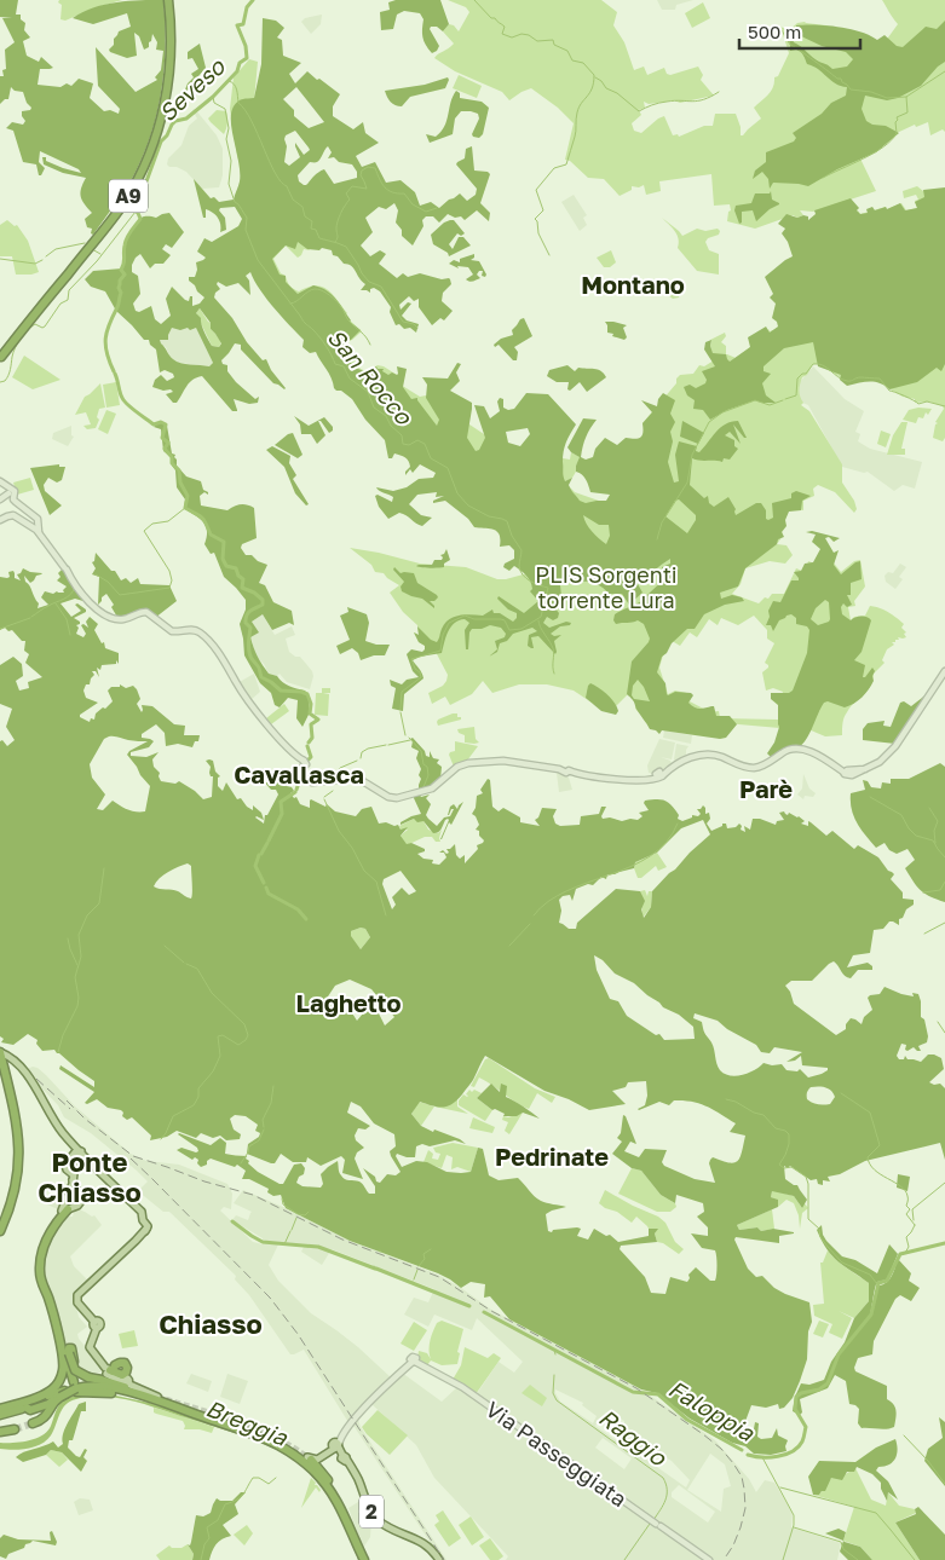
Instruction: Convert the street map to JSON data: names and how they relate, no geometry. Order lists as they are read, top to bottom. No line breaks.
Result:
{"streets":{"highway":["A9"],"main road":["Via Passeggiata","2"]},"crossings":[["Via Passeggiata","2"]],"districts":["Montano","Cavallasca","Parè","Laghetto","Pedrinate","Ponte Chiasso","Chiasso"],"water":["Seveso","San Rocco","Faloppia","Breggia","Raggio"],"parks":["PLIS Sorgenti torrente Lura"],"scale_bar":"500 m"}
